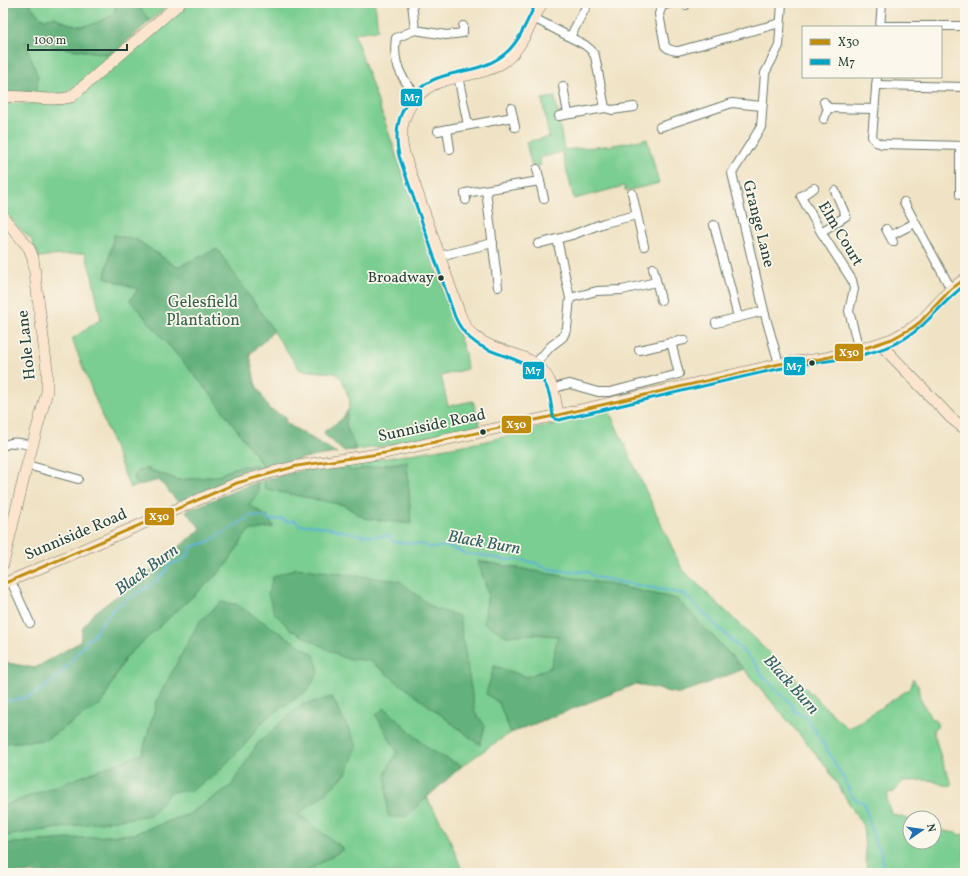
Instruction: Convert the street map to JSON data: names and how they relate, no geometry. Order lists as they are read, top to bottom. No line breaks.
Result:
{"streets":{"street":["Grange Lane","Elm Court","Hole Lane","Sunniside Road"]},"crossings":[["Grange Lane","Sunniside Road"],["Elm Court","Sunniside Road"]],"water":["Black Burn"],"parks":["Gelesfield Plantation"],"places":["Broadway"],"lines":["transit line M7","transit line X30"],"legend":["X30","M7"],"scale_bar":"100 m","north":"right"}
